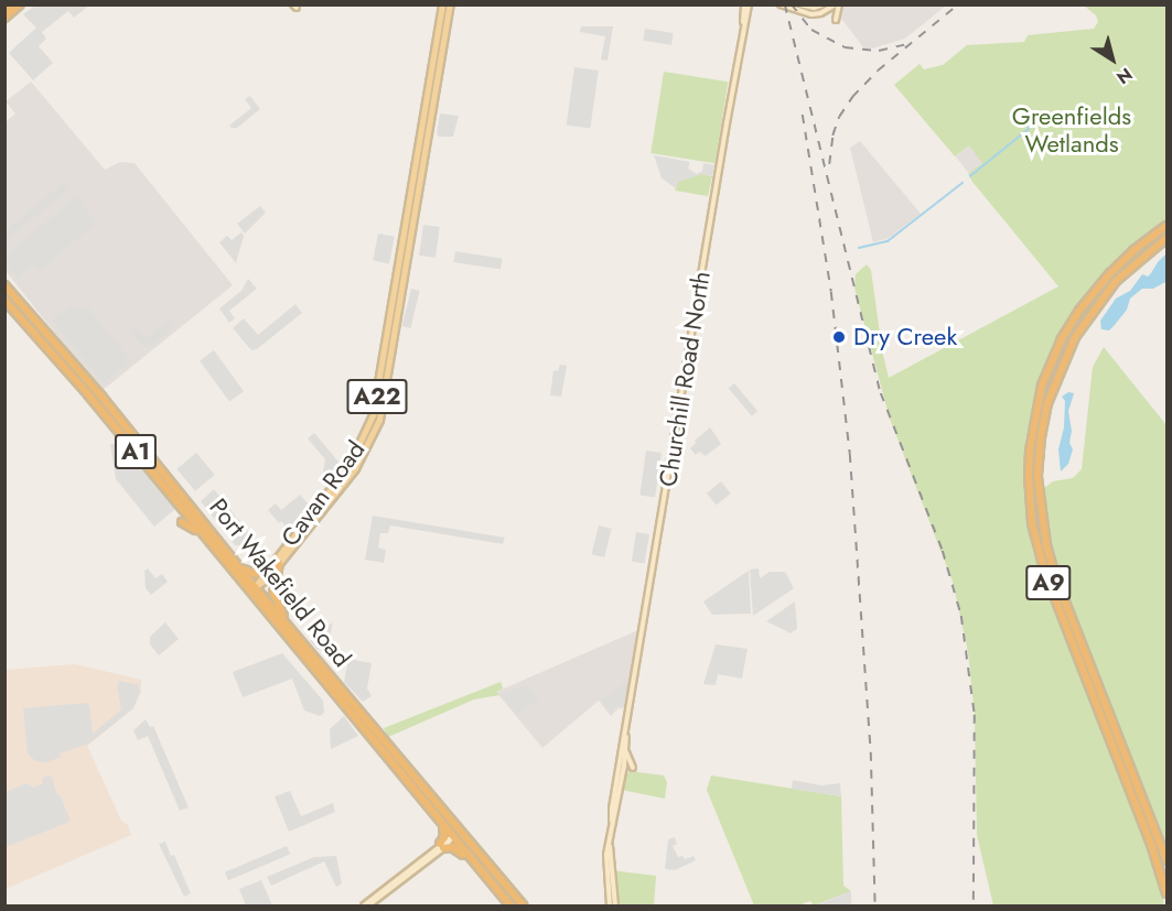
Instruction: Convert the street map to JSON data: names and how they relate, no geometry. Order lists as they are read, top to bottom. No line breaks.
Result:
{"streets":{"highway":["A1","Port Wakefield Road","A9"],"main road":["A22","Cavan Road"],"street":["Churchill Road North"]},"crossings":[["Cavan Road","Port Wakefield Road"]],"parks":["Greenfields Wetlands"],"places":["Dry Creek"],"north":"bottom right"}
